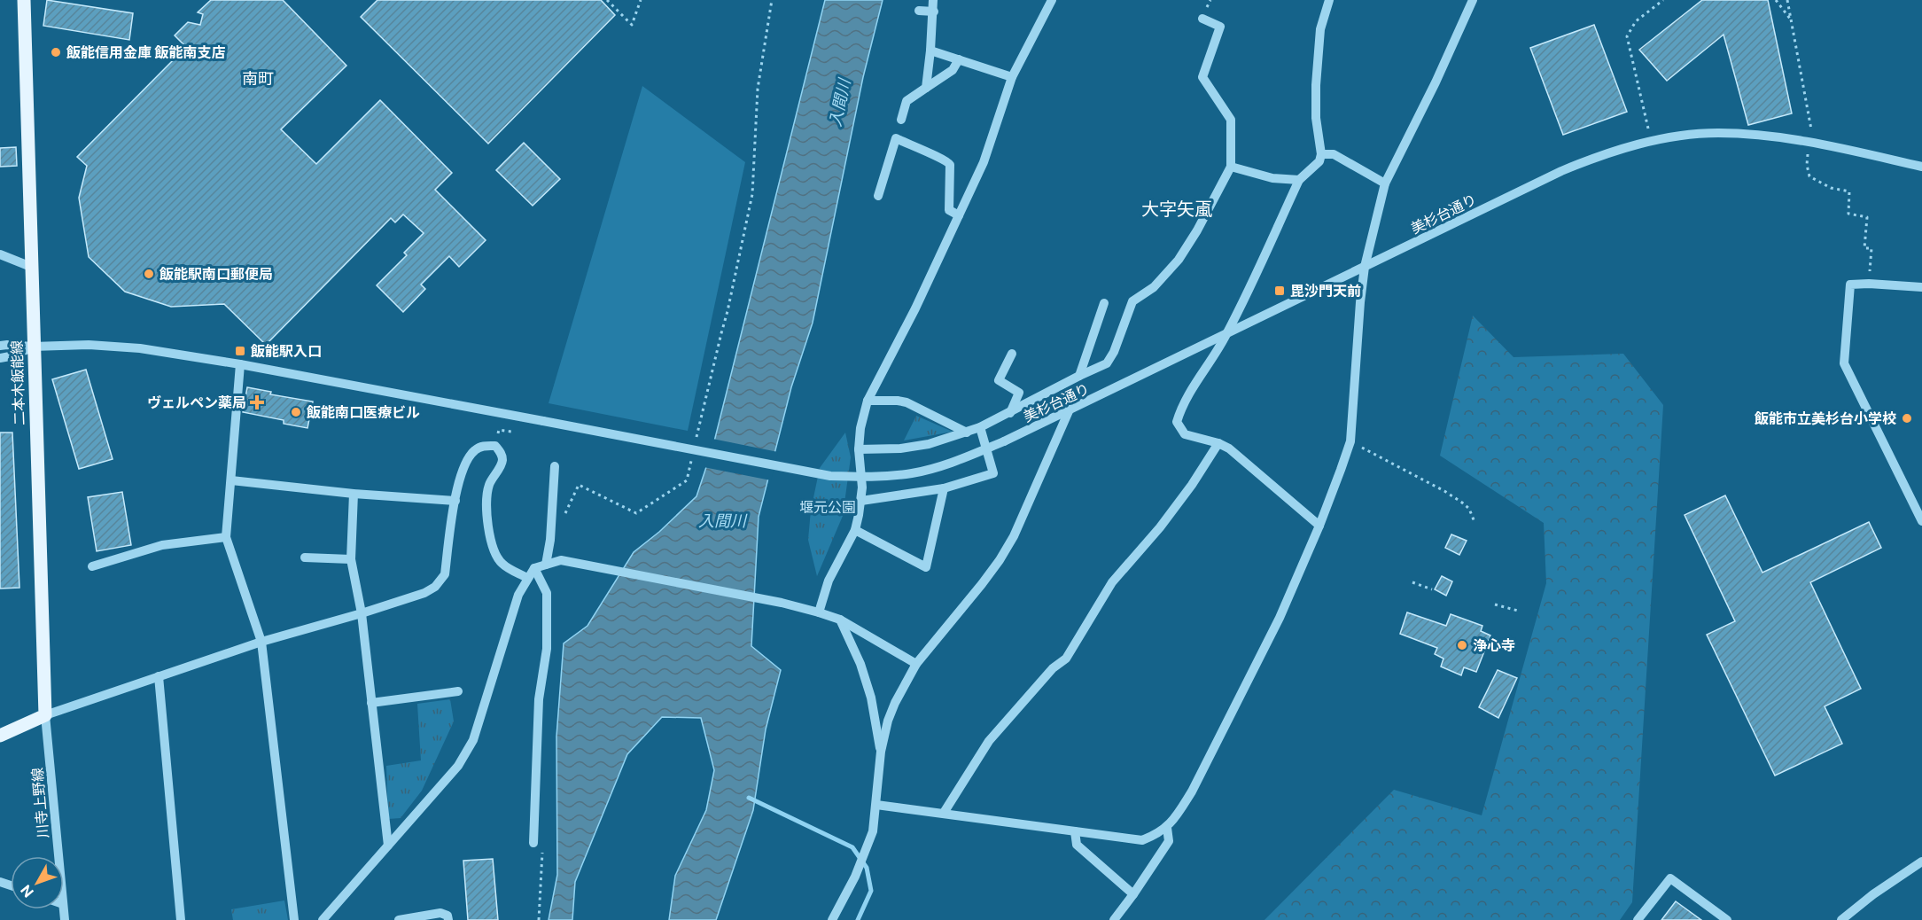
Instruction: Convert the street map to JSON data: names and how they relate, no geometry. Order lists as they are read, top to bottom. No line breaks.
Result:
{"streets":{"main road":["二本木飯能線"],"street":["美杉台通り","川寺上野線"]},"crossings":[["美杉台通り","二本木飯能線"],["二本木飯能線","川寺上野線"]],"districts":["南町","大字矢颪"],"water":["入間川"],"parks":["堰元公園"],"places":{"other":["飯能信用金庫 飯能南支店","飯能駅南口郵便局","飯能南口医療ビル","飯能市立美杉台小学校","浄心寺"],"transit":["毘沙門天前","飯能駅入口"],"health":["ヴェルペン薬局"]},"north":"bottom left"}
